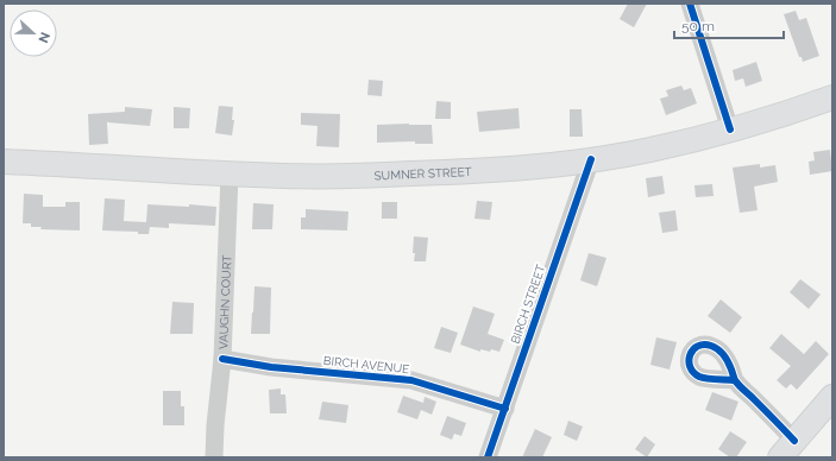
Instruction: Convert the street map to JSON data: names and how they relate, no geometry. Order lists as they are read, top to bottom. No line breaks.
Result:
{"streets":{"main road":["SUMNER STREET"],"street":["VAUGHN COURT","BIRCH STREET","BIRCH AVENUE"]},"crossings":[["SUMNER STREET","VAUGHN COURT"],["SUMNER STREET","BIRCH STREET"],["VAUGHN COURT","BIRCH AVENUE"],["BIRCH STREET","BIRCH AVENUE"]],"scale_bar":"50 m","north":"right"}
